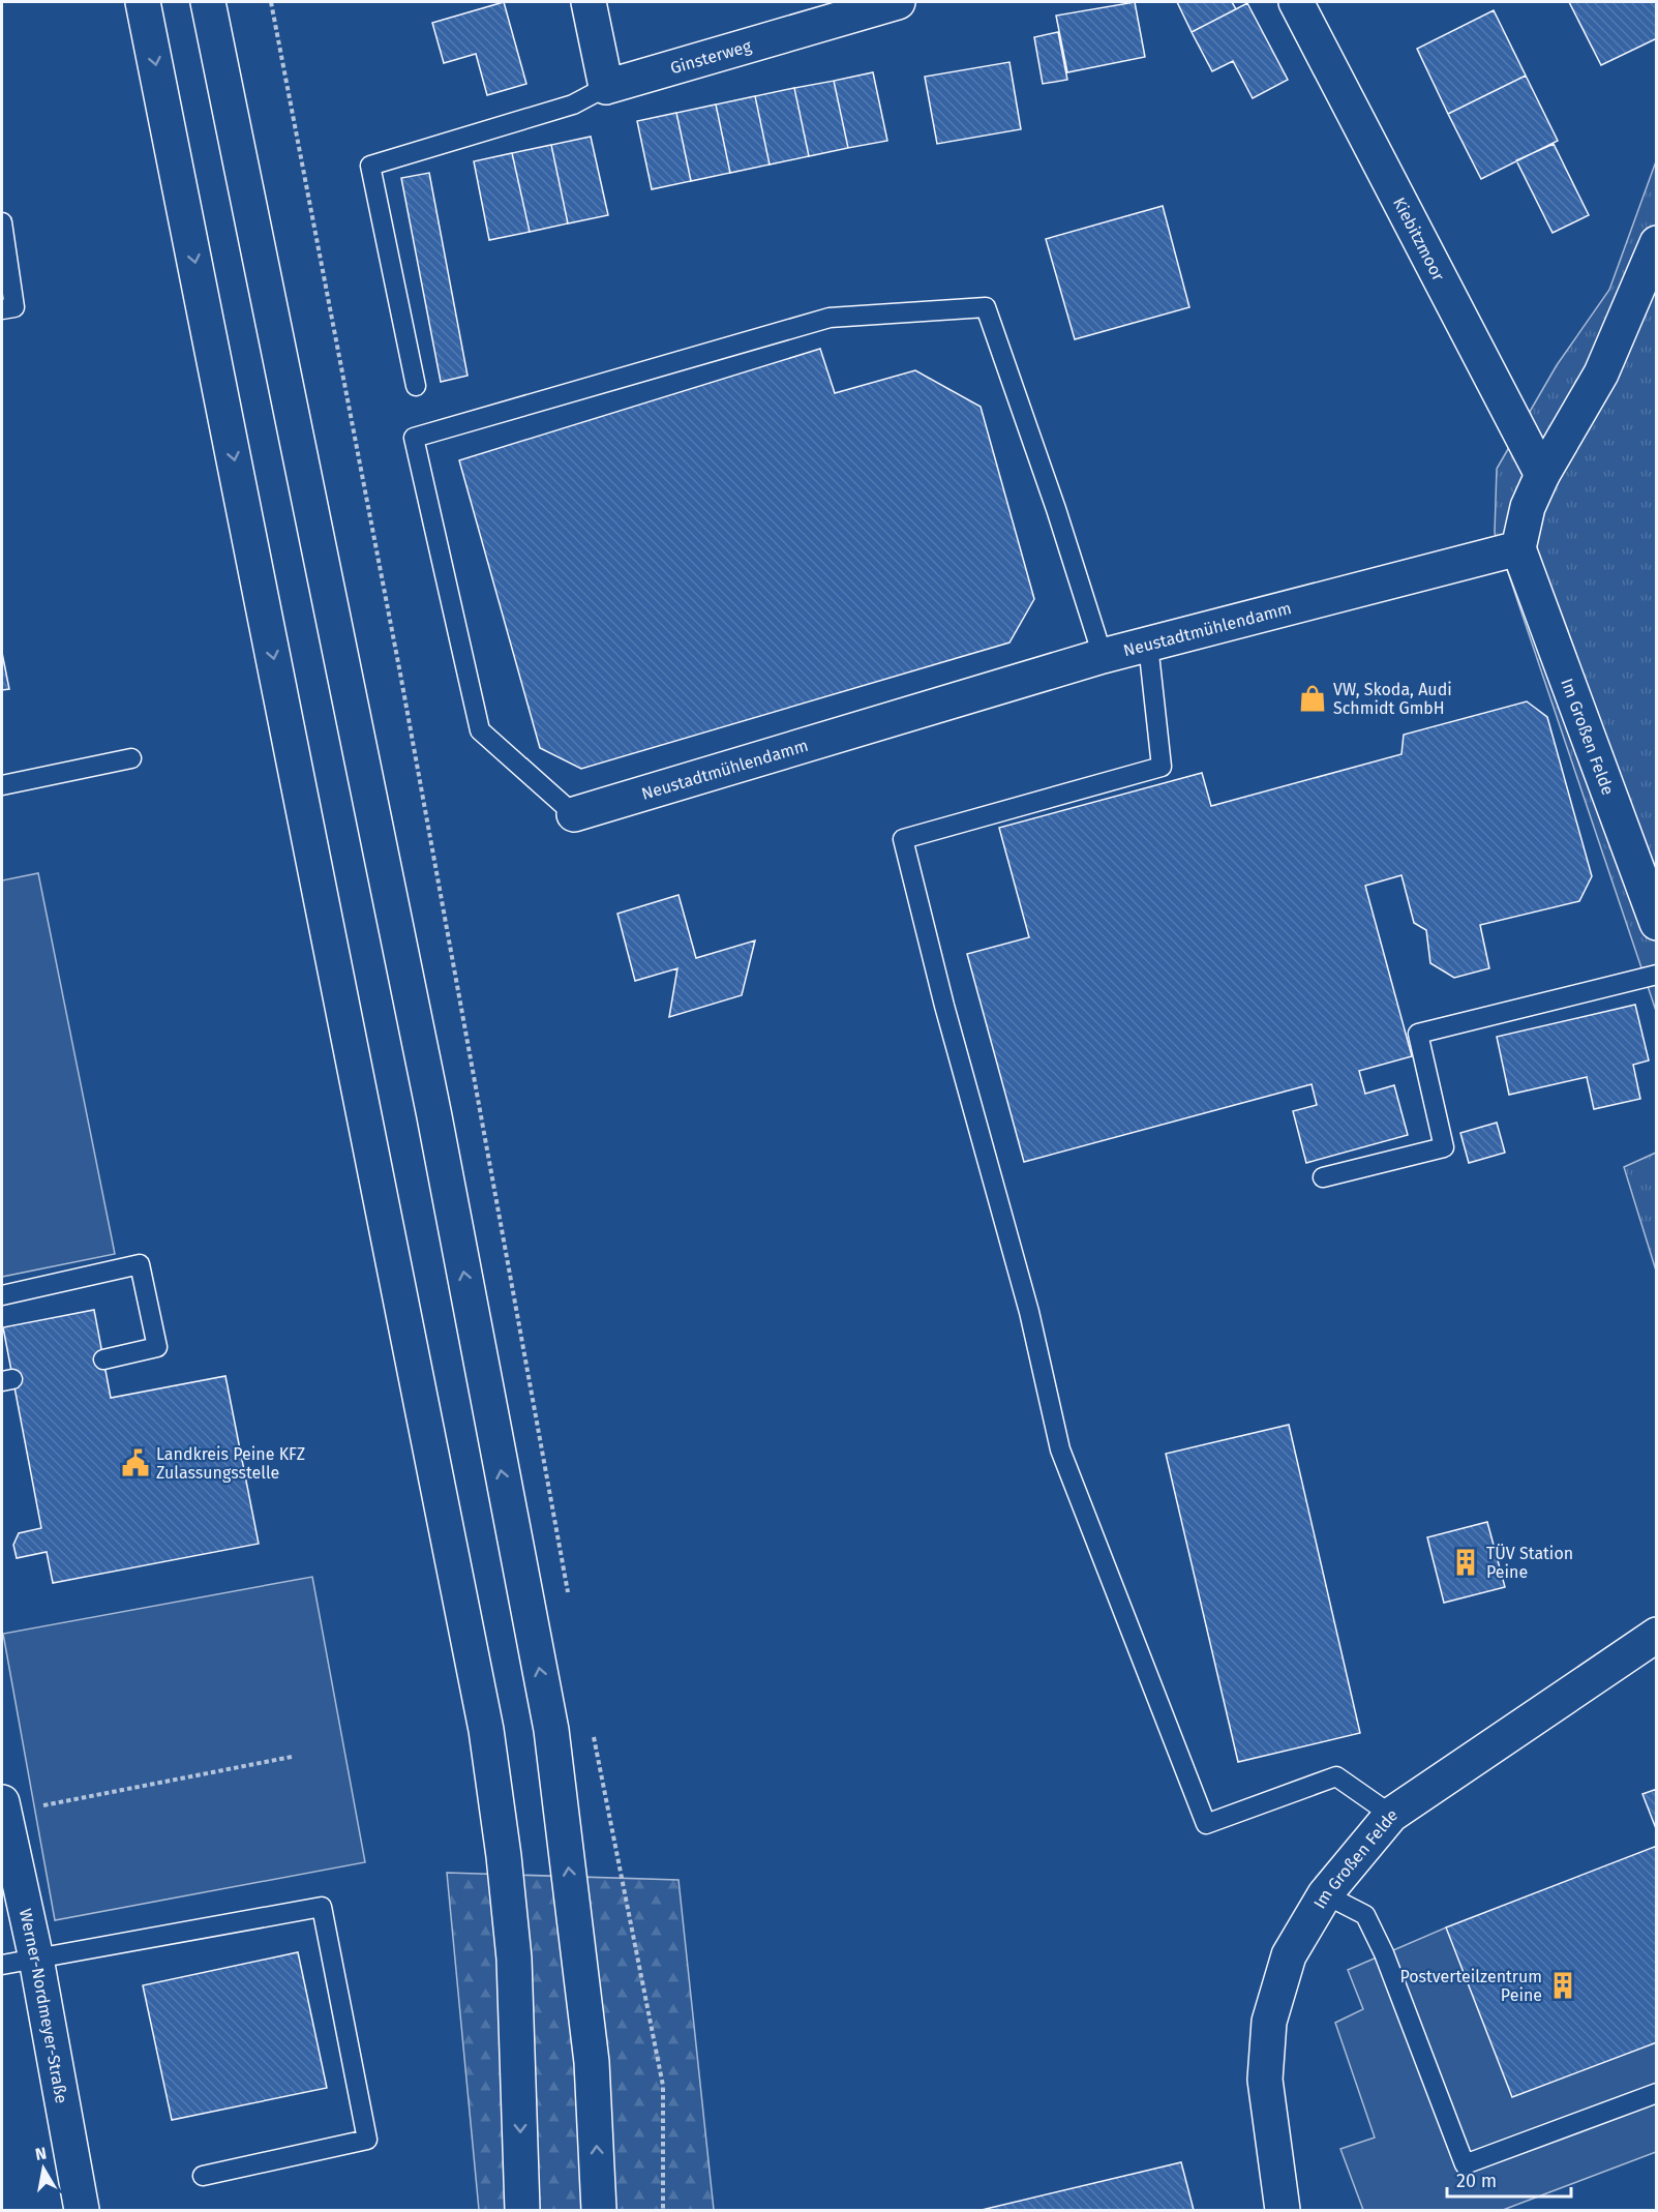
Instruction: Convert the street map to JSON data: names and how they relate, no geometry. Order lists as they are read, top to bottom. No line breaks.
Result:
{"streets":{"main road":["Ginsterweg","Kiebitzmoor","Neustadtmühlendamm","Im Großen Felde","Werner-Nordmeyer-Straße"]},"crossings":[["Neustadtmühlendamm","Im Großen Felde"]],"places":{"shop":["VW, Skoda, Audi Schmidt GmbH"],"public building":["Landkreis Peine KFZ Zulassungsstelle"],"building":["TÜV Station Peine","Postverteilzentrum Peine"]},"scale_bar":"20 m","north":"top"}
